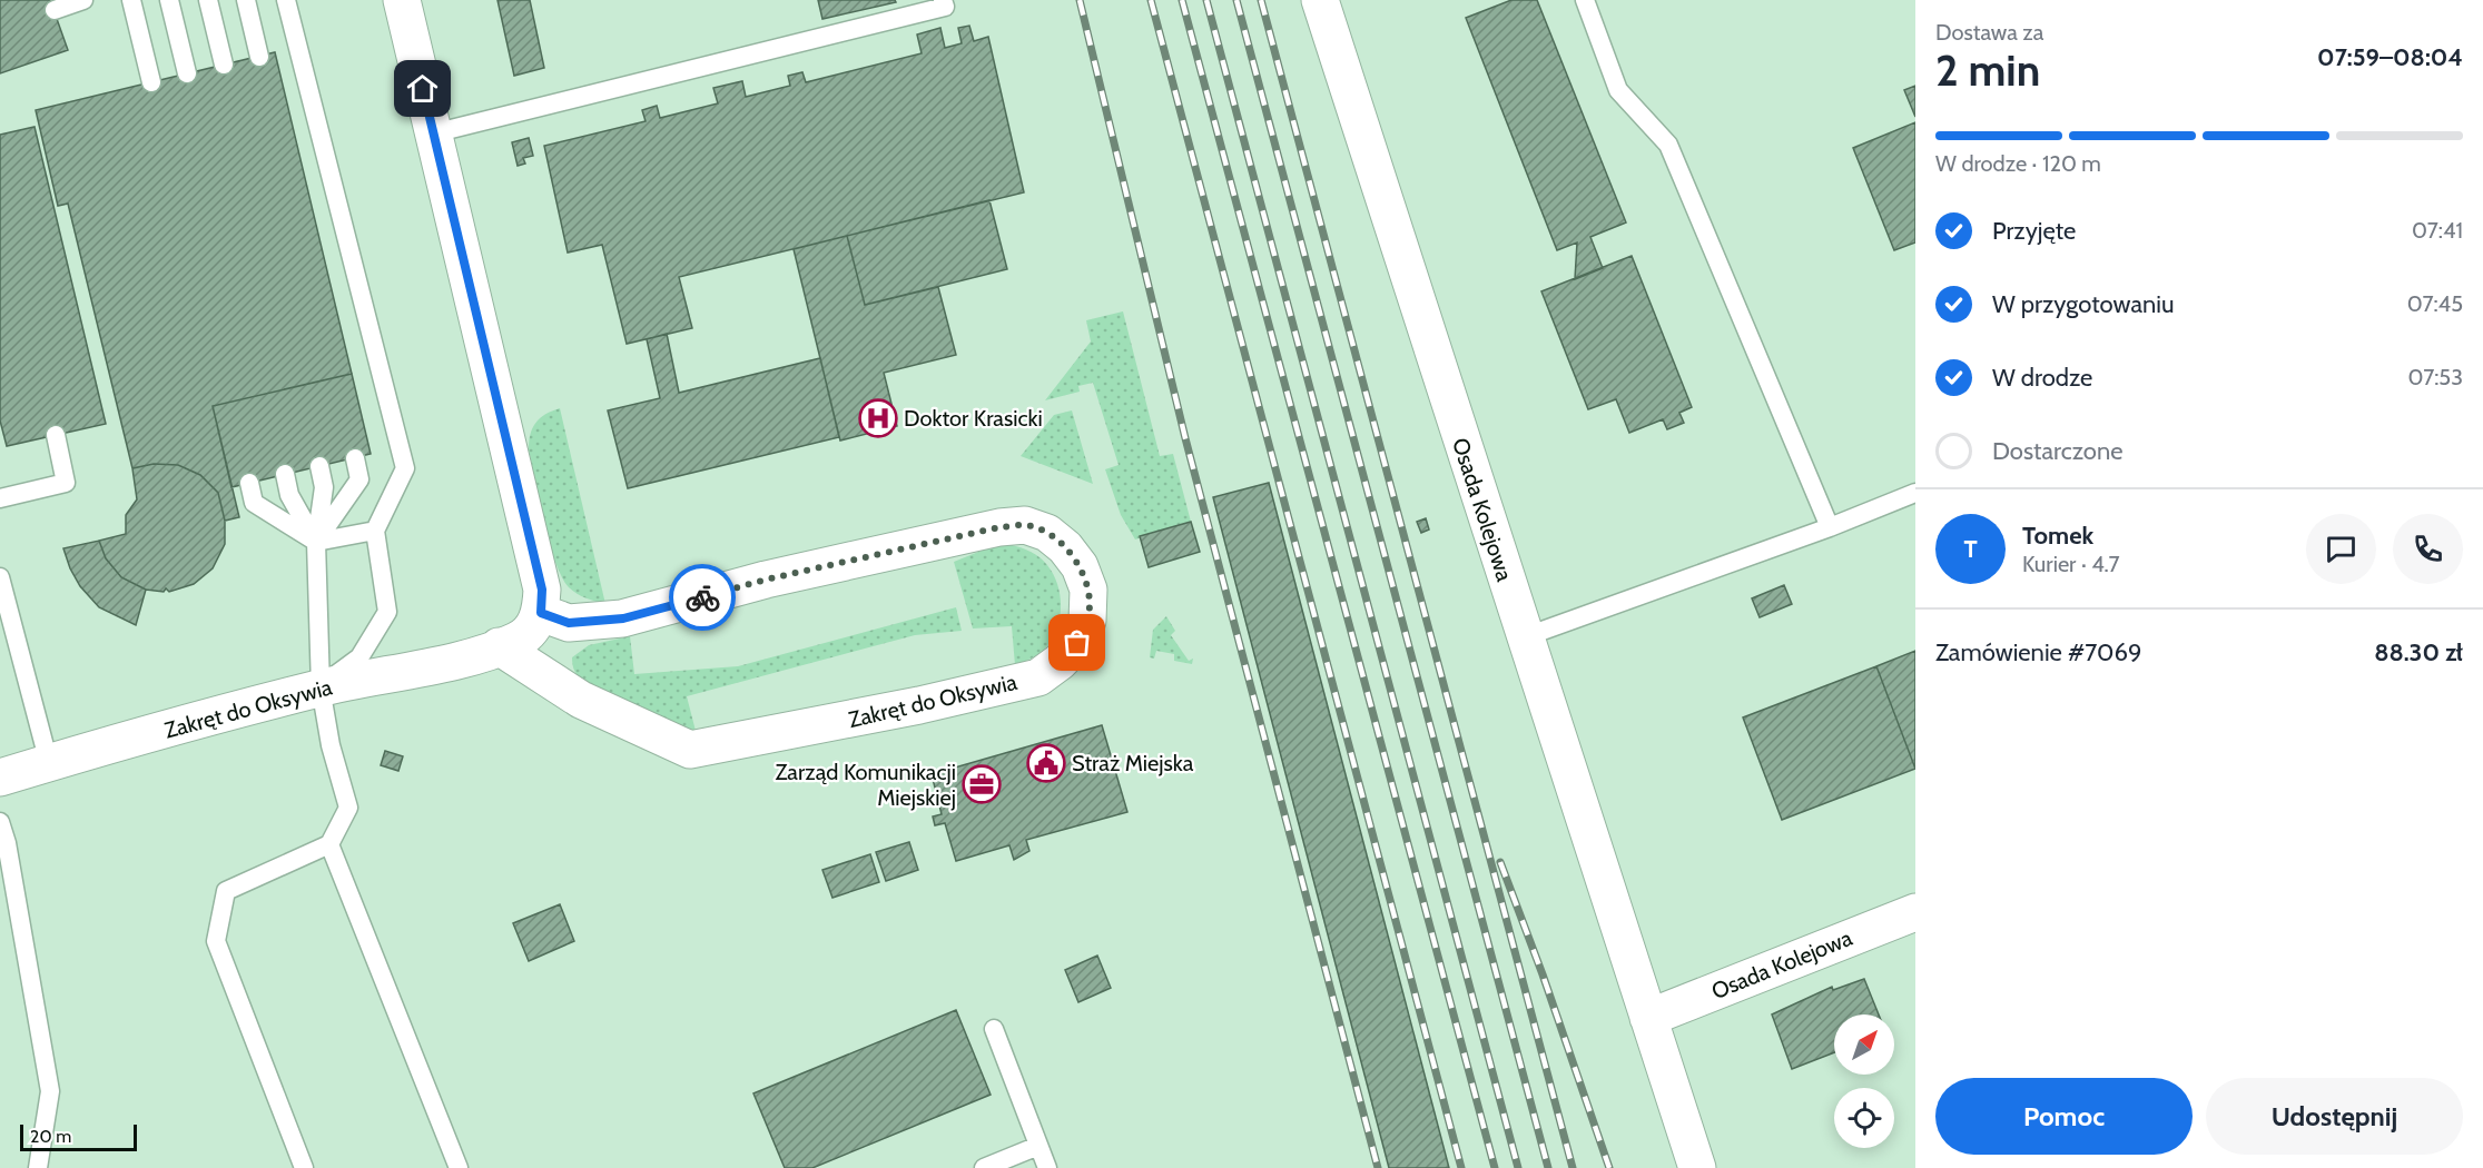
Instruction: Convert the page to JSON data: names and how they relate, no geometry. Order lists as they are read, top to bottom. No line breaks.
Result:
{"streets":{"street":["Osada Kolejowa","Zakręt do Oksywia"]},"places":{"hospital":["Doktor Krasicki"],"public building":["Straż Miejska"],"office":["Zarząd Komunikacji Miejskiej"]},"scale_bar":"20 m","north":"top right","page":{"heading":["2 min","Dostawa za","07:59–08:04"],"panel":["Tomek","Kurier · 4.7","Zamówienie #7069","88.30 zł"],"bar":"W drodze · 120 m","list":[["Przyjęte","07:41"],["W przygotowaniu","07:45"],["W drodze","07:53"],"Dostarczone"],"round":"T","buttons":["Pomoc","Udostępnij"],"scale":"20 m"}}
